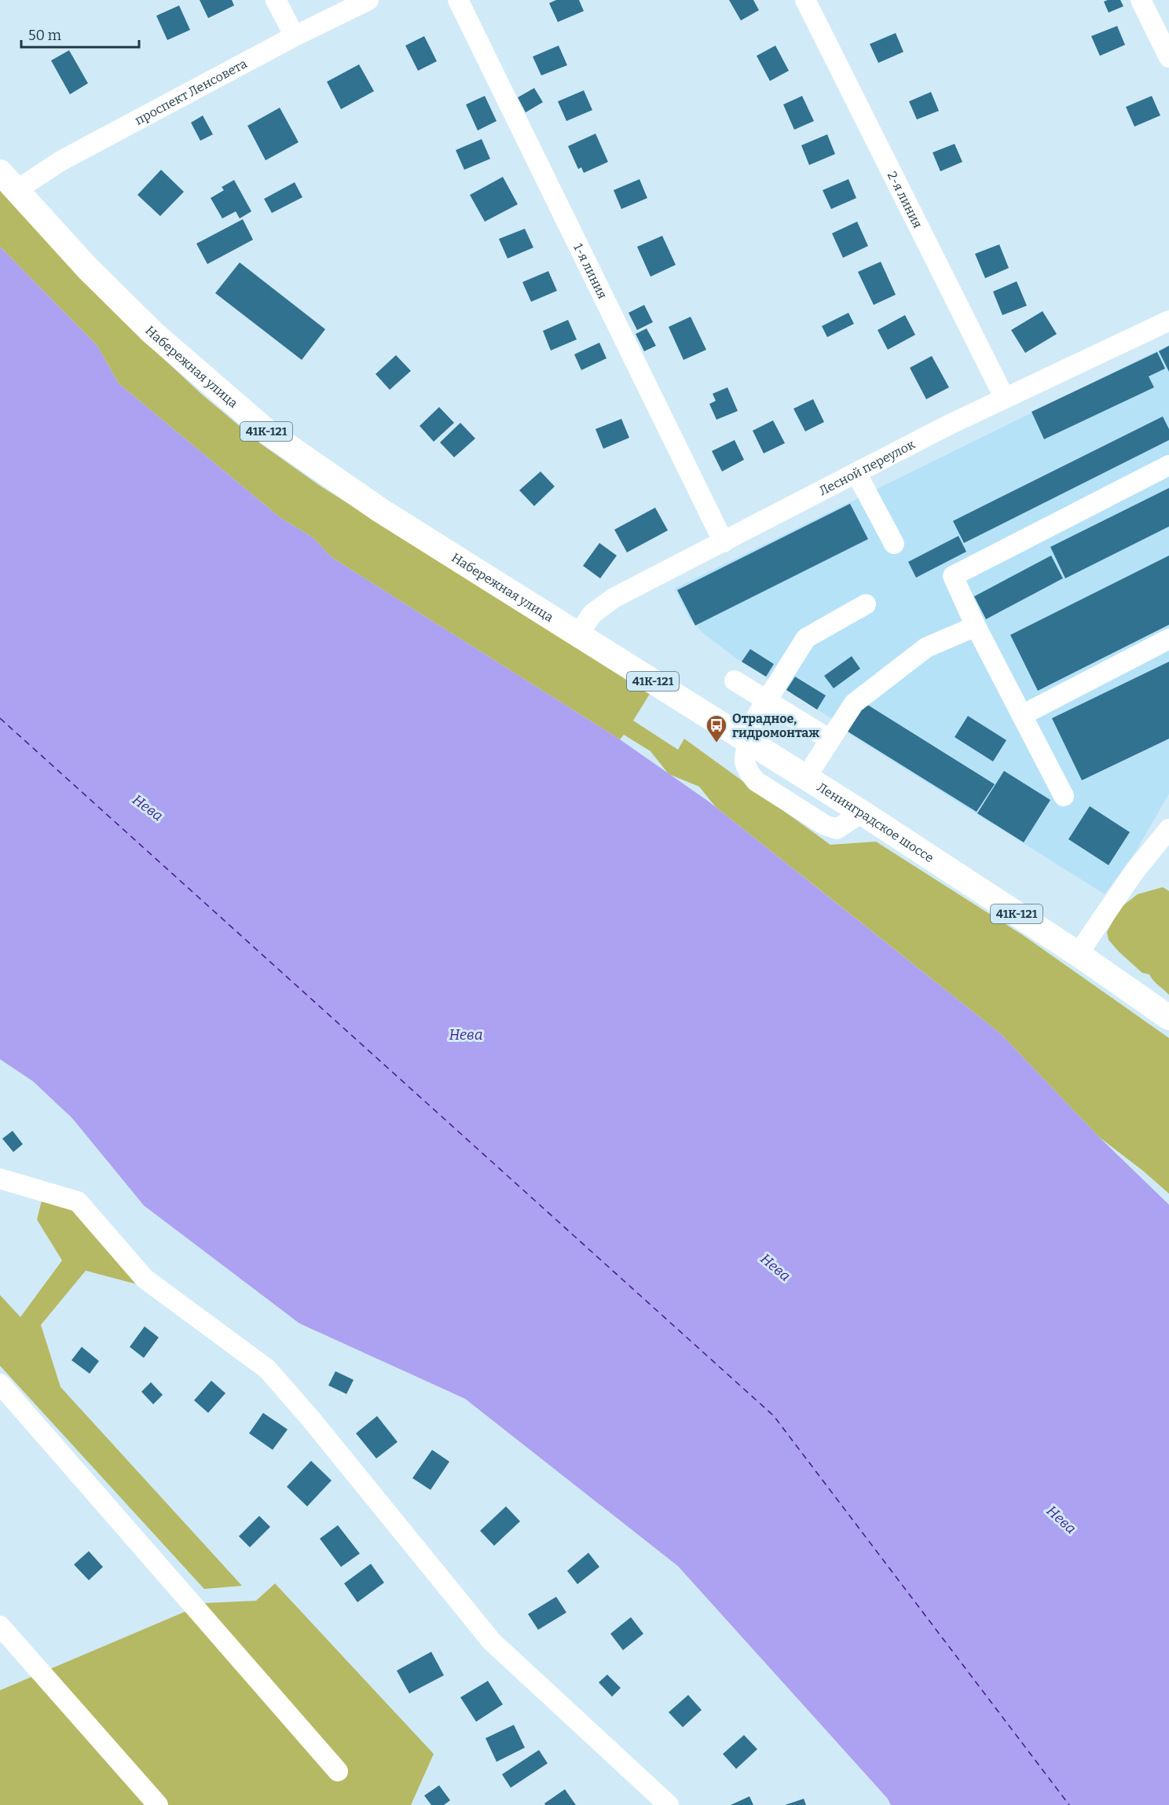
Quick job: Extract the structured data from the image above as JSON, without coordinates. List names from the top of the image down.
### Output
{
  "streets": {
    "main road": ["Набережная улица", "41К-121", "Ленинградское шоссе"],
    "street": [
      "проспект Ленсовета",
      "2-я линия",
      "1-я линия",
      "Лесной переулок"
    ]
  },
  "crossings": [
    ["проспект Ленсовета", "Набережная улица"],
    ["2-я линия", "Лесной переулок"],
    ["1-я линия", "Лесной переулок"],
    ["Набережная улица", "Лесной переулок"],
    ["Набережная улица", "Ленинградское шоссе"],
    ["Лесной переулок", "Ленинградское шоссе"]
  ],
  "water": ["Нева"],
  "places": {
    "bus stop": ["Отрадное, гидромонтаж"]
  },
  "scale_bar": "50 m"
}
